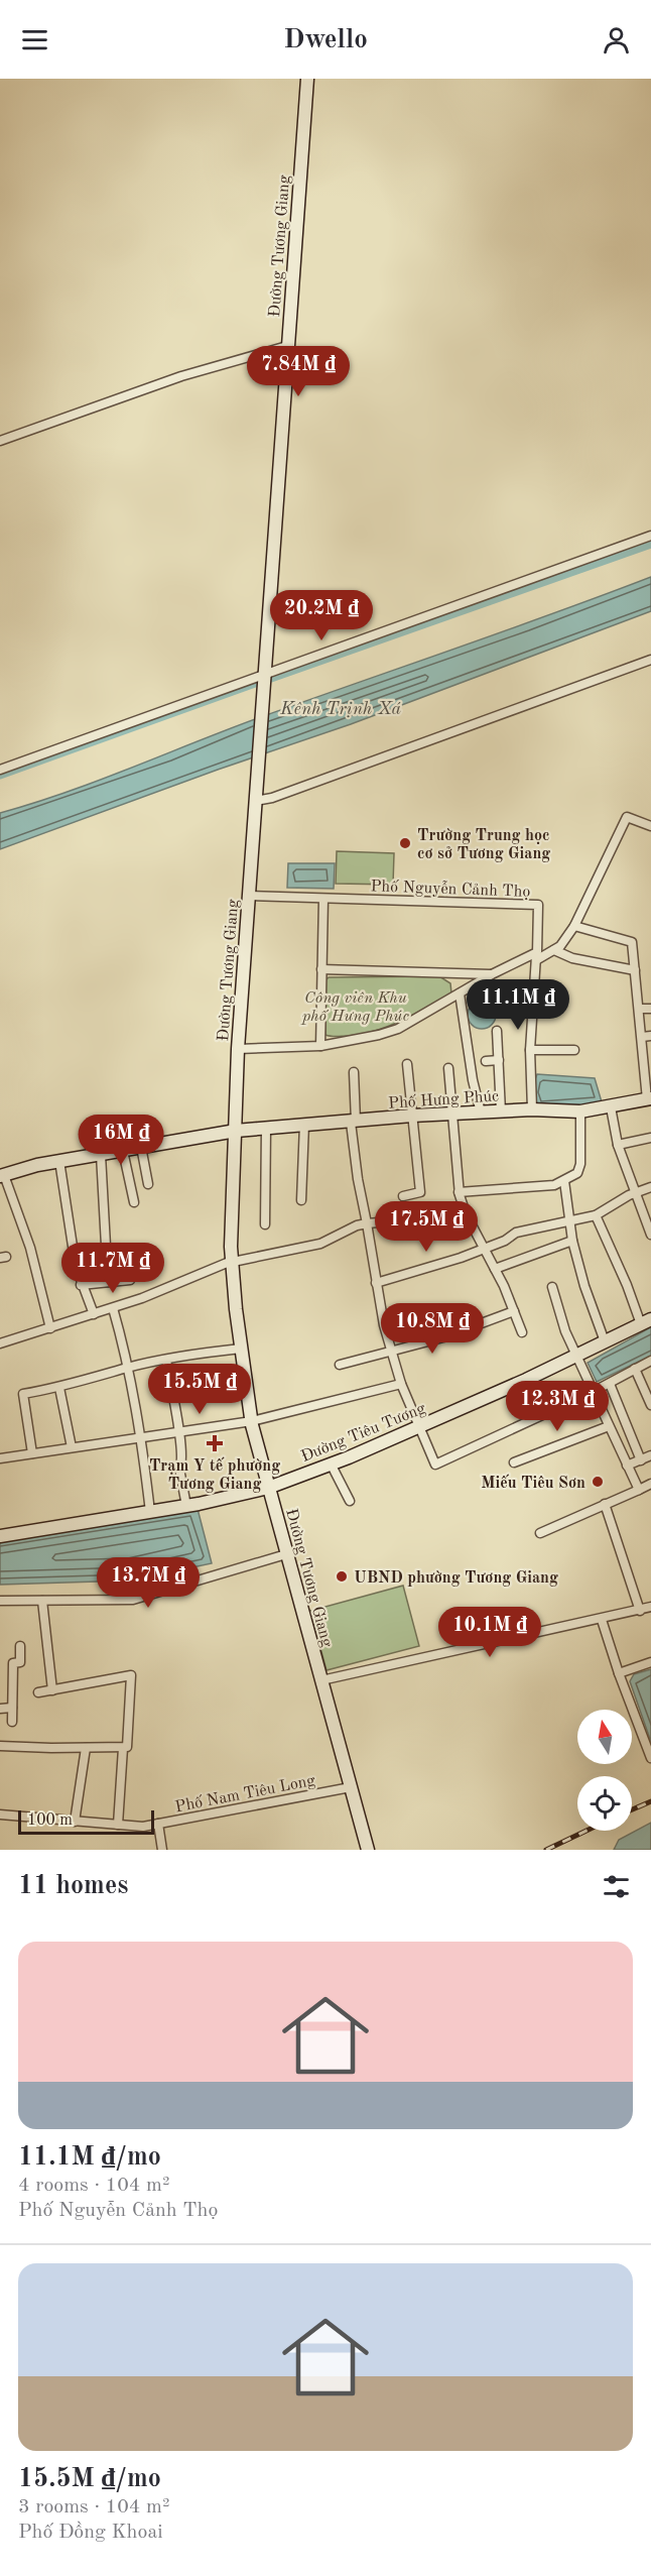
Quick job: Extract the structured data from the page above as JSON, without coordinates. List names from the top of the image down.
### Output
{
  "streets": {
    "main road": ["Đường Tương Giang", "Phố Hưng Phúc", "Đường Tiêu Tương"],
    "street": ["Phố Nguyễn Cảnh Thọ", "Phố Nam Tiêu Long"]
  },
  "crossings": [
    ["Đường Tương Giang", "Phố Nguyễn Cảnh Thọ"],
    ["Đường Tương Giang", "Phố Hưng Phúc"],
    ["Đường Tương Giang", "Đường Tiêu Tương"],
    ["Đường Tương Giang", "Phố Nam Tiêu Long"]
  ],
  "water": ["Kênh Trịnh Xá"],
  "parks": ["Công viên Khu phố Hưng Phúc"],
  "places": {
    "other": ["Trường Trung học cơ sở Tương Giang", "Miếu Tiêu Sơn", "UBND phường Tương Giang"],
    "health": ["Trạm Y tế phường Tương Giang"]
  },
  "scale_bar": "100 m",
  "north": "top",
  "page": {
    "header": "Dwello",
    "price": [
      "7.84M ₫",
      "20.2M ₫",
      "11.1M ₫",
      "16M ₫",
      "17.5M ₫",
      "11.7M ₫",
      "10.8M ₫",
      "15.5M ₫",
      "12.3M ₫",
      "13.7M ₫",
      "10.1M ₫"
    ],
    "scale": "100 m",
    "heading": "11 homes",
    "list": [
      {
        "name": "11.1M ₫/mo",
        "note": "4 rooms · 104 m² · Phố Nguyễn Cảnh Thọ"
      },
      {
        "name": "15.5M ₫/mo",
        "note": "3 rooms · 104 m² · Phố Đồng Khoai"
      }
    ]
  }
}
